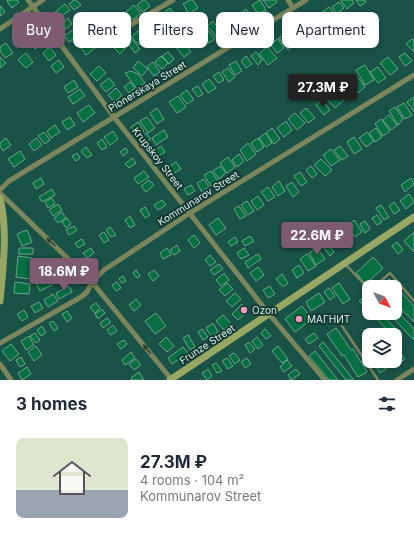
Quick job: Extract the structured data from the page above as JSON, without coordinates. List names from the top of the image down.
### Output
{
  "streets": {
    "main road": ["Frunze Street"],
    "street": ["Pionerskaya Street", "Krupskoy Street", "Kommunarov Street"]
  },
  "crossings": [
    ["Pionerskaya Street", "Krupskoy Street"],
    ["Krupskoy Street", "Kommunarov Street"],
    ["Krupskoy Street", "Frunze Street"]
  ],
  "places": ["Ozon", "МАГНИТ"],
  "north": "bottom right",
  "page": {
    "chip": [
      "Buy",
      "Rent",
      "Filters",
      "New",
      "Apartment"
    ],
    "price": ["27.3M ₽", "22.6M ₽", "18.6M ₽"],
    "heading": "3 homes",
    "list": [
      {
        "name": "27.3M ₽",
        "note": "4 rooms · 104 m² · Kommunarov Street"
      }
    ]
  }
}
